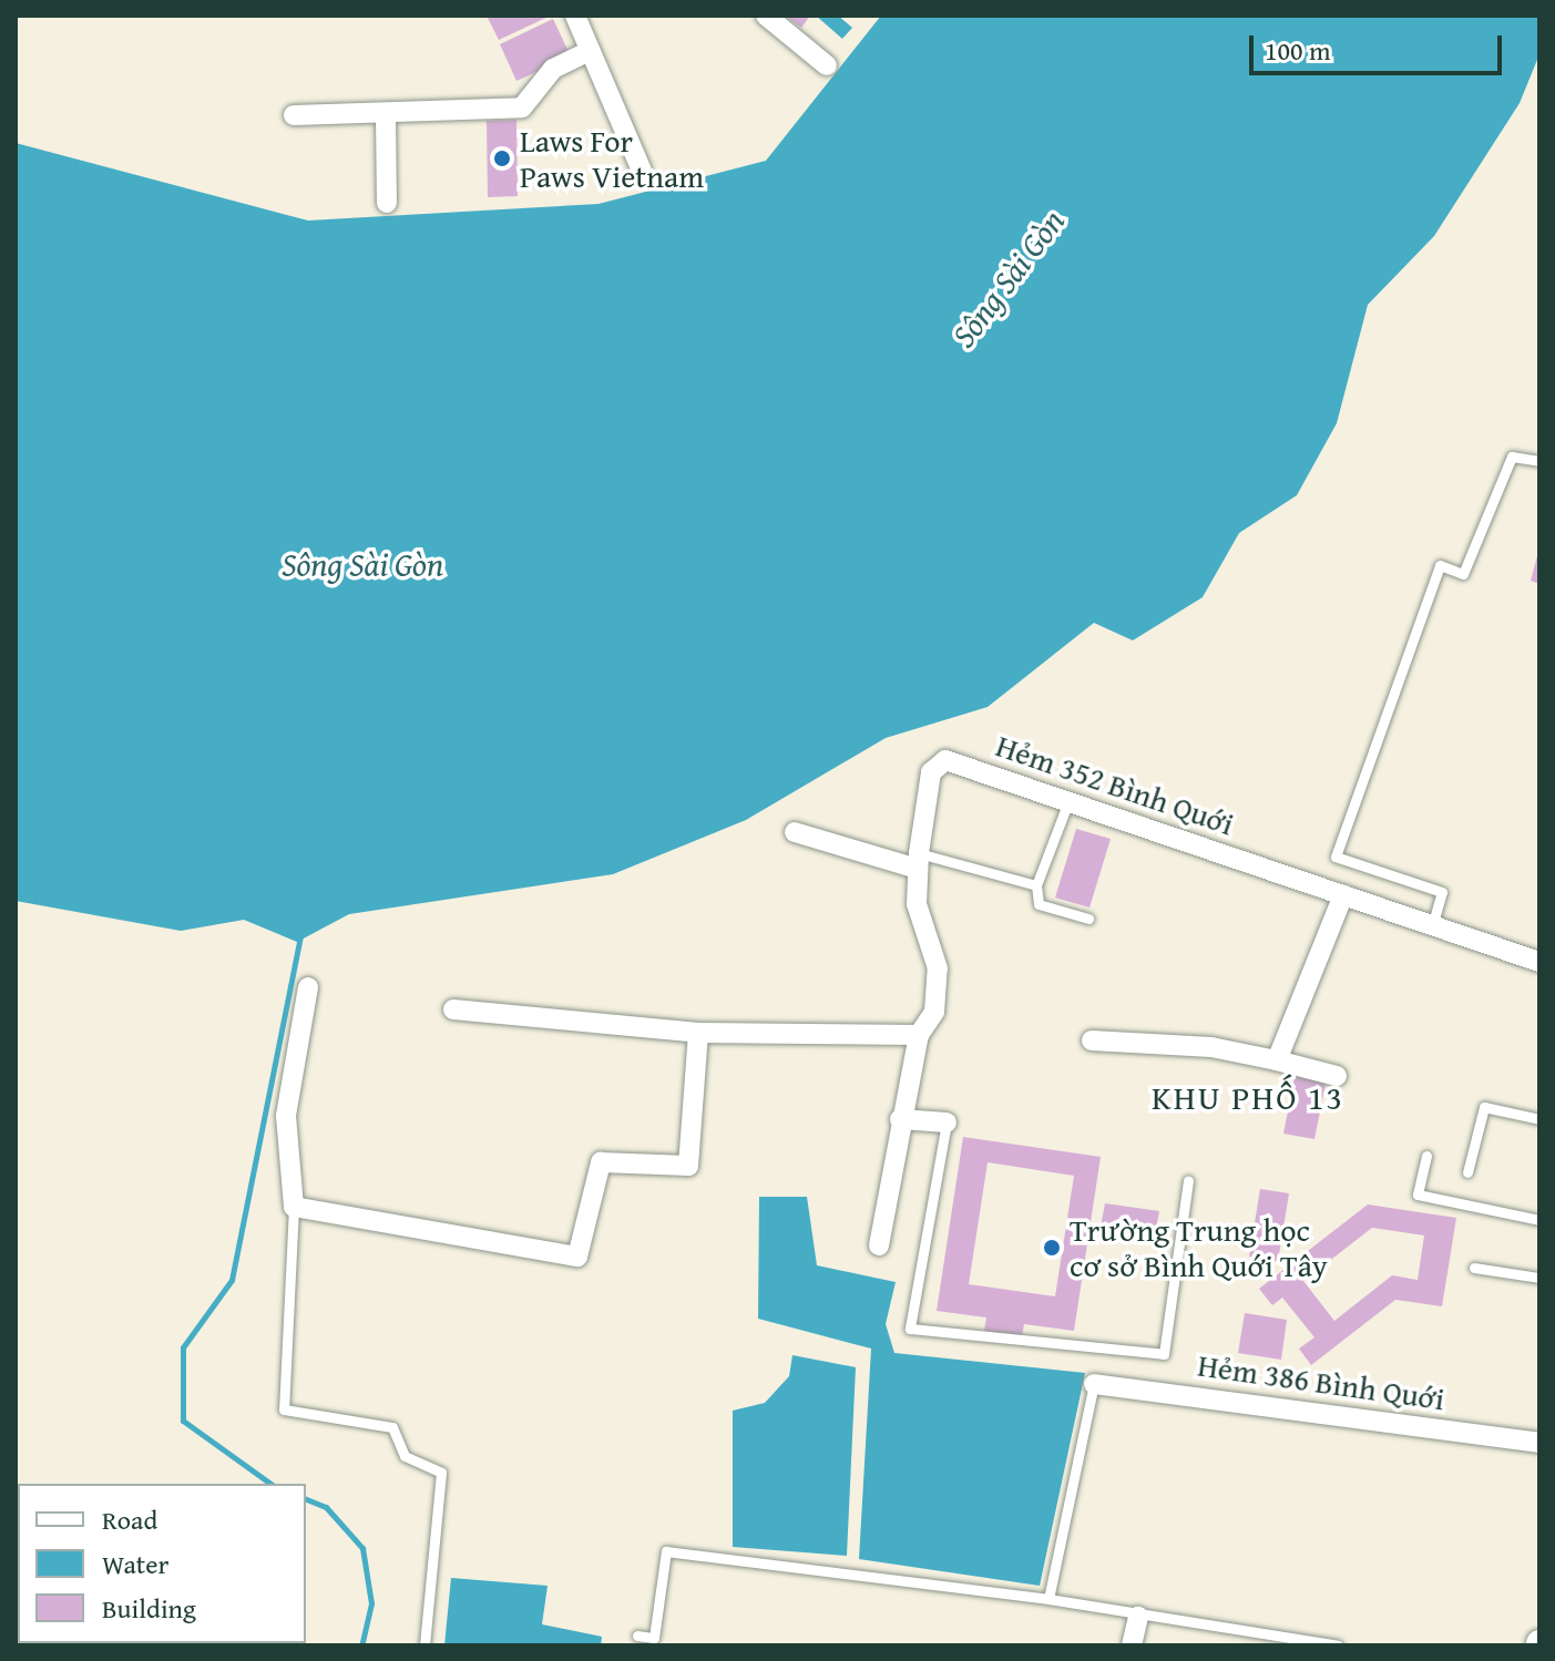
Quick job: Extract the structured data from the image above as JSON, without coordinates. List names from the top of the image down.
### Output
{
  "streets": {
    "street": ["Hẻm 352 Bình Quới", "Hẻm 386 Bình Quới"]
  },
  "districts": ["KHU PHỐ 13"],
  "water": ["Sông Sài Gòn"],
  "places": ["Laws For Paws Vietnam", "Trường Trung học cơ sở Bình Quới Tây"],
  "legend": ["Road", "Water", "Building"],
  "scale_bar": "100 m"
}
